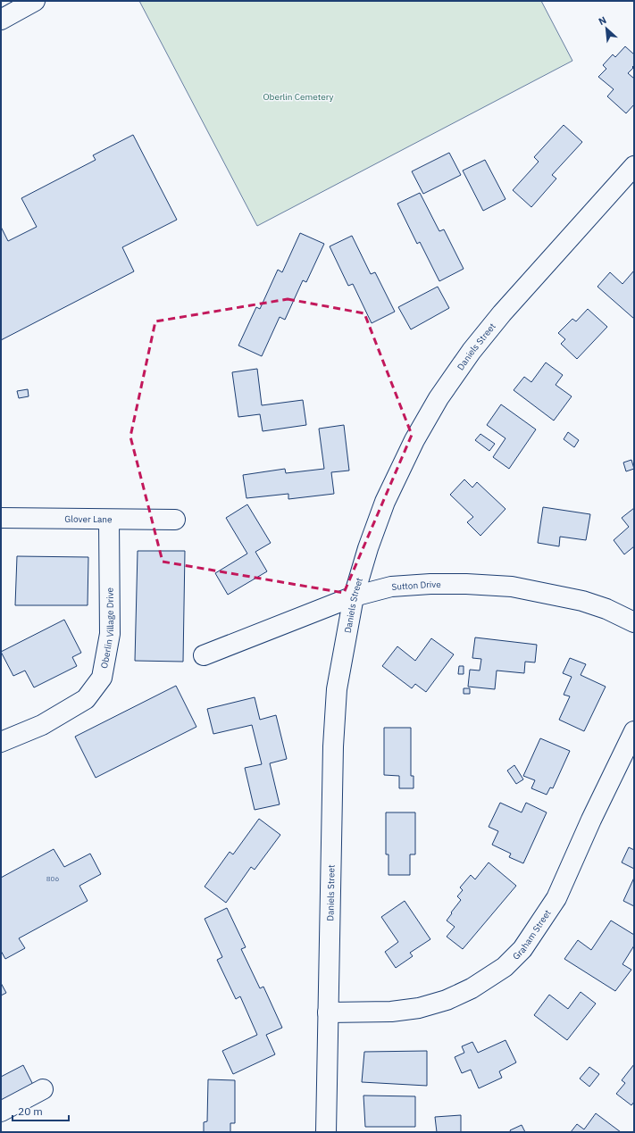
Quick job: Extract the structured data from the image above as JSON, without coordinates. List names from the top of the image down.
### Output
{
  "streets": {
    "street": [
      "Daniels Street",
      "Glover Lane",
      "Sutton Drive",
      "Oberlin Village Drive",
      "Graham Street"
    ]
  },
  "crossings": [
    ["Daniels Street", "Sutton Drive"],
    ["Daniels Street", "Graham Street"],
    ["Glover Lane", "Oberlin Village Drive"]
  ],
  "parks": ["Oberlin Cemetery"],
  "house_numbers": ["806"],
  "scale_bar": "20 m",
  "north": "top left"
}
